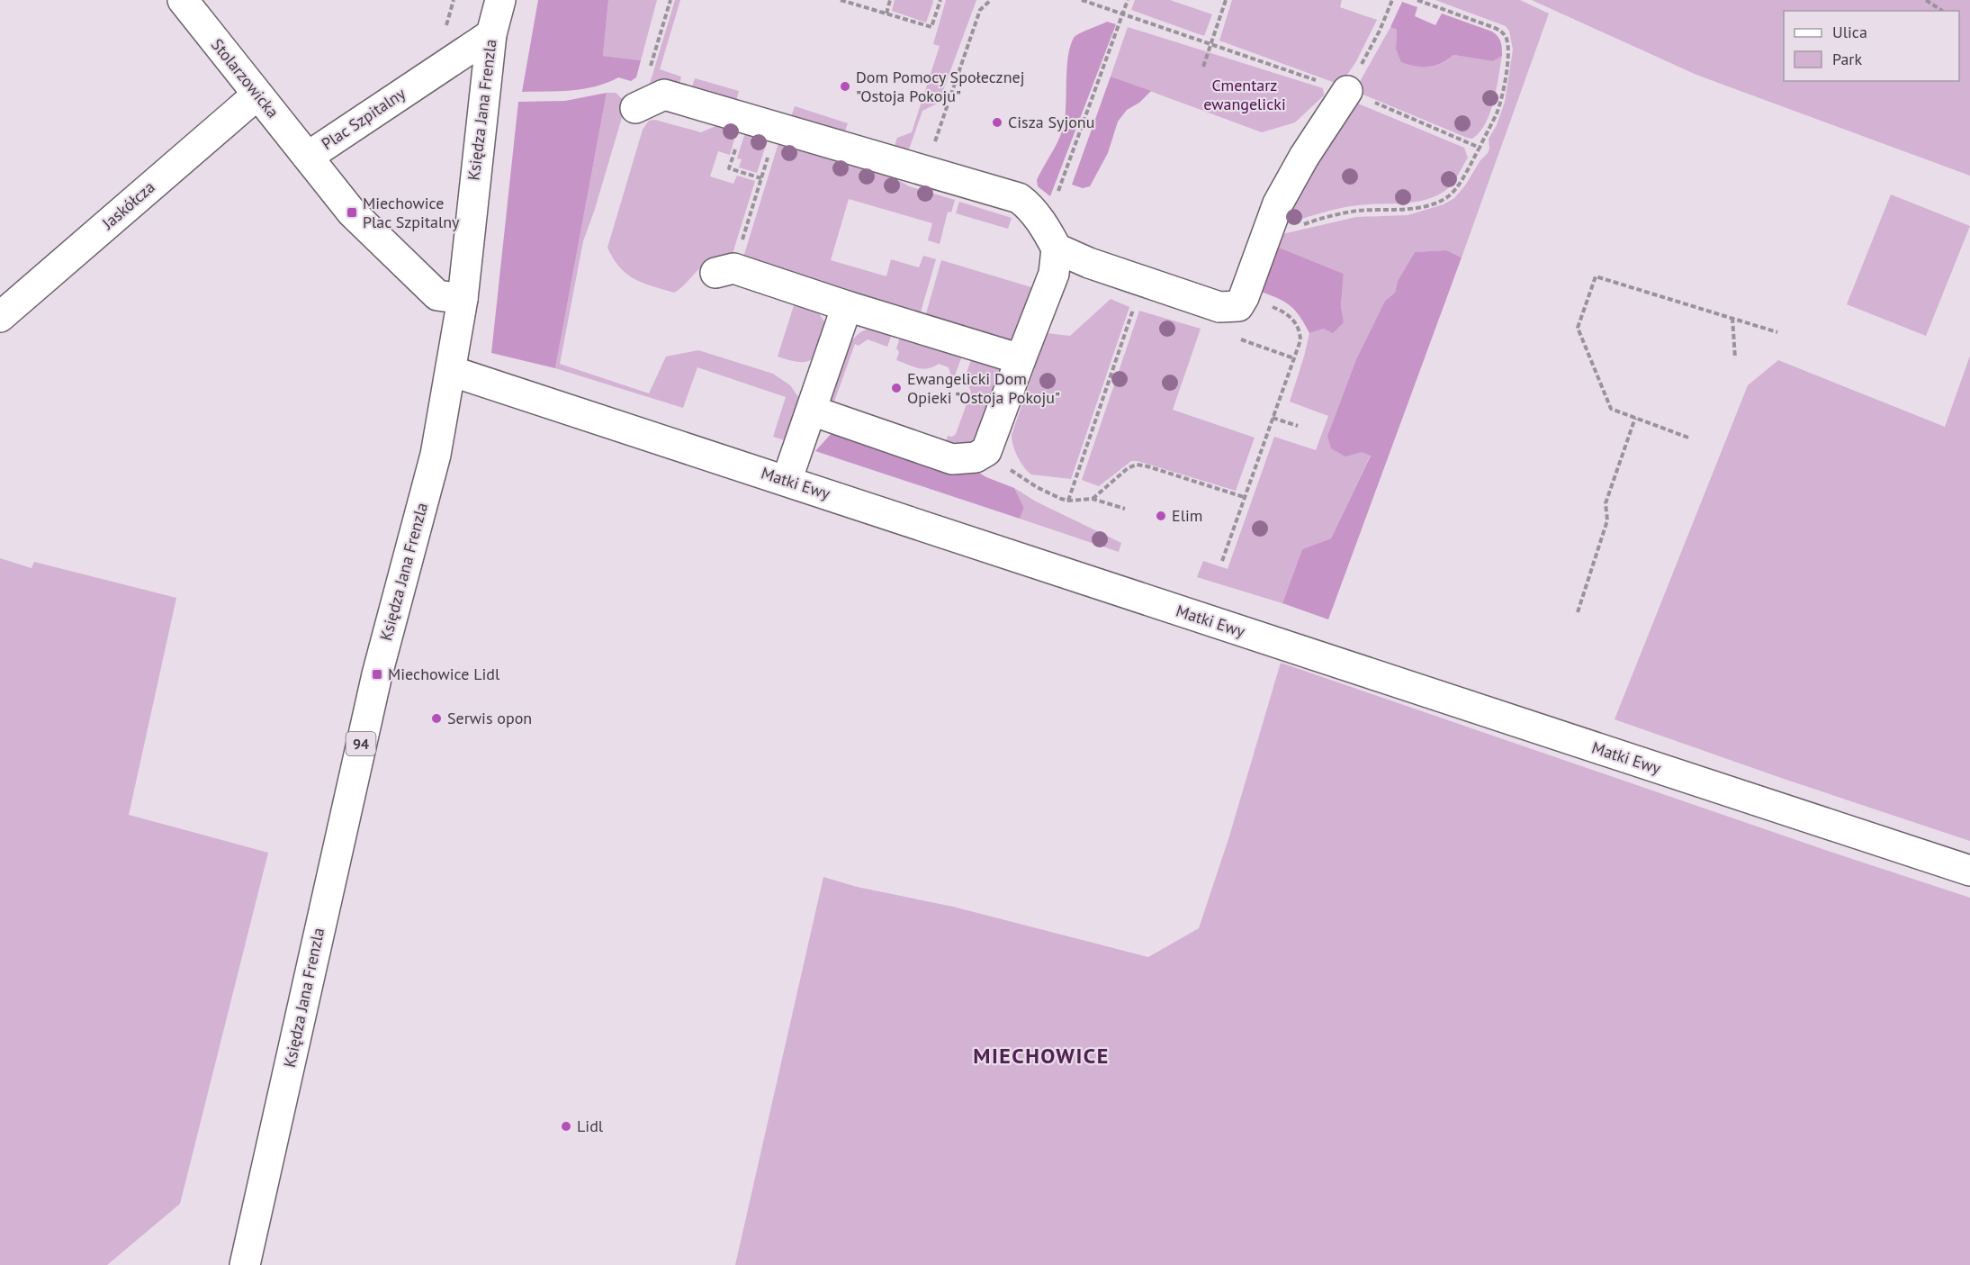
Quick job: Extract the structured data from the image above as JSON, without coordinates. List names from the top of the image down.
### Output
{
  "streets": {
    "street": [
      "Stolarzowicka",
      "Księdza Jana Frenzla",
      "Plac Szpitalny",
      "Jaskółcza",
      "Matki Ewy",
      "94"
    ]
  },
  "crossings": [
    ["Stolarzowicka", "Plac Szpitalny"],
    ["Stolarzowicka", "Jaskółcza"],
    ["Księdza Jana Frenzla", "Plac Szpitalny"],
    ["Księdza Jana Frenzla", "Matki Ewy"]
  ],
  "districts": ["MIECHOWICE"],
  "parks": ["Cmentarz ewangelicki"],
  "places": {
    "other": [
      "Dom Pomocy Społecznej \"Ostoja Pokoju\"",
      "Cisza Syjonu",
      "Ewangelicki Dom Opieki \"Ostoja Pokoju\"",
      "Elim",
      "Serwis opon",
      "Lidl"
    ],
    "transit": ["Miechowice Plac Szpitalny", "Miechowice Lidl"]
  },
  "legend": ["Ulica", "Park"]
}
